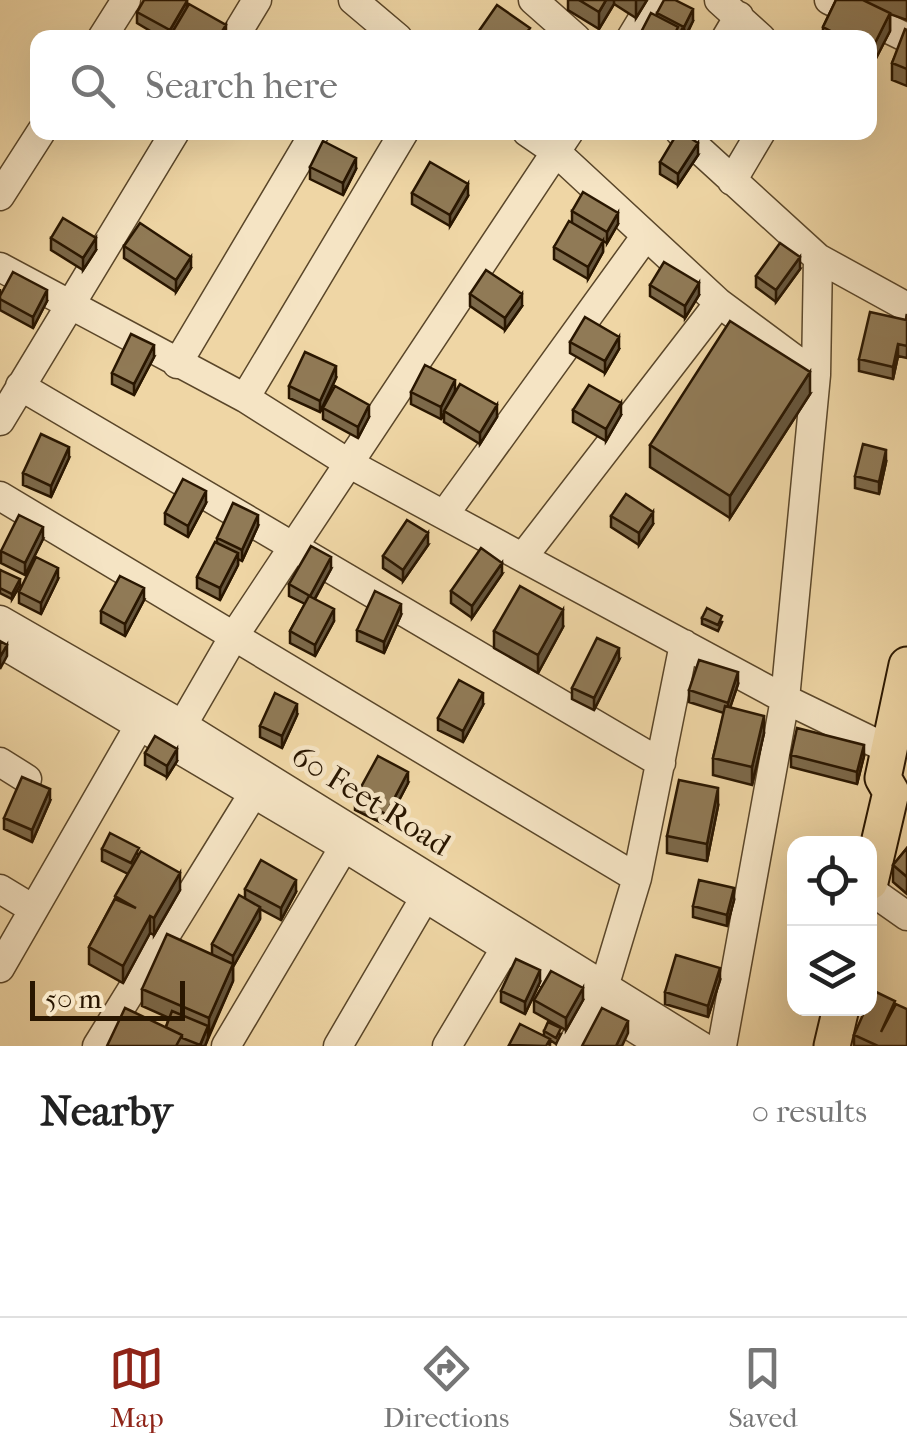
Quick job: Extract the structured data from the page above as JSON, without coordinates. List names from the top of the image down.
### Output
{
  "streets": {
    "street": ["60 Feet Road"]
  },
  "scale_bar": "50 m",
  "page": {
    "search": "Search here",
    "scale": "50 m",
    "heading": ["Nearby", "0 results"],
    "nav": ["Map", "Directions", "Saved"]
  }
}
